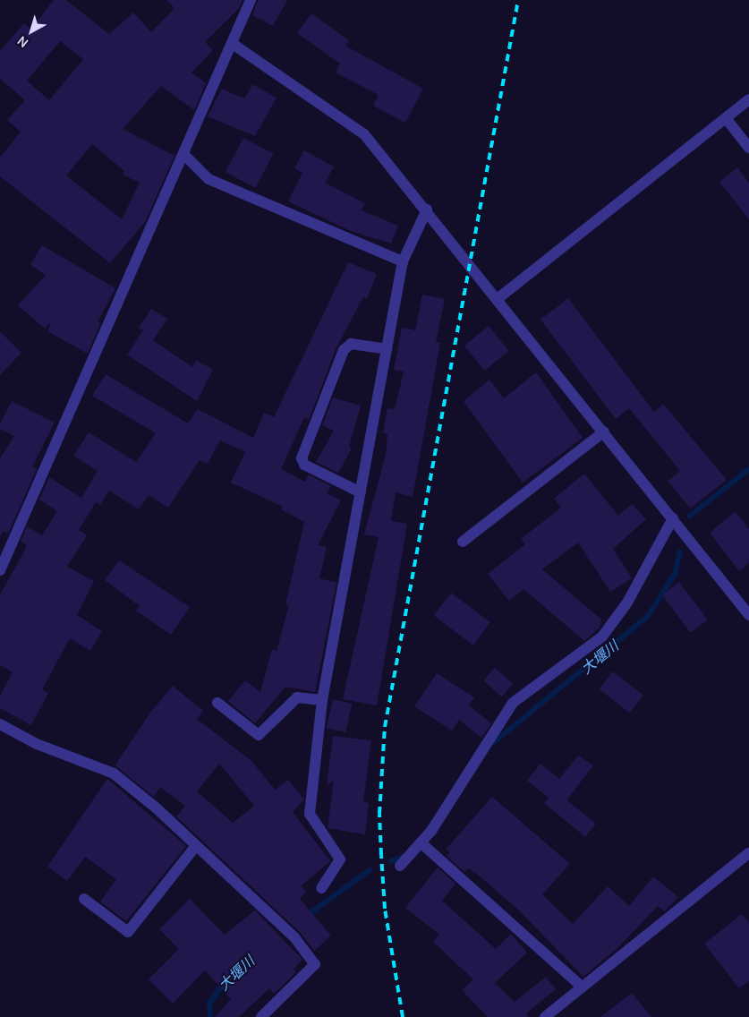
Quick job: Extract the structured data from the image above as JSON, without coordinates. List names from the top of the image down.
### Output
{
  "water": ["大堰川"],
  "north": "bottom left"
}
